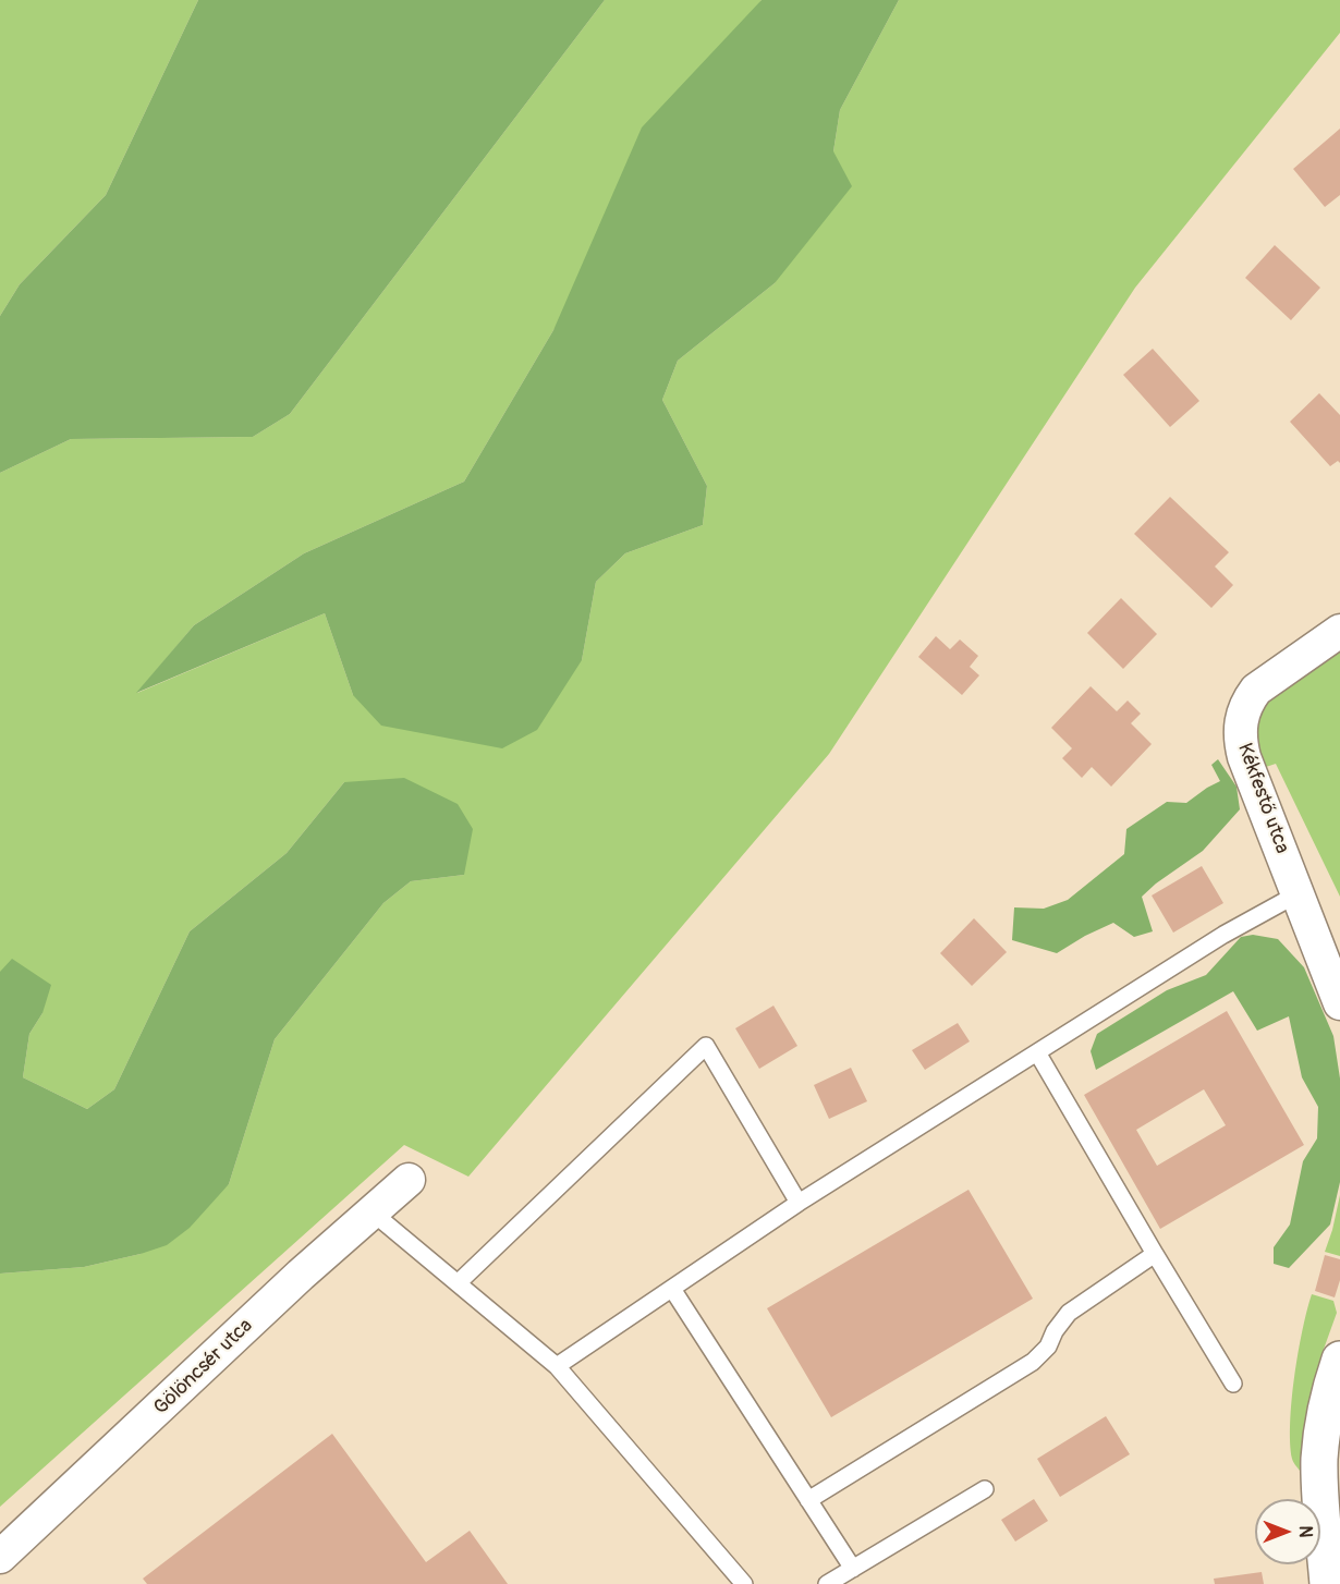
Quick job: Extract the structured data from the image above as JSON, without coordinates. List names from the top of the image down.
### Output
{
  "streets": {
    "street": ["Kékfestő utca", "Gölöncsér utca"]
  },
  "north": "right"
}
